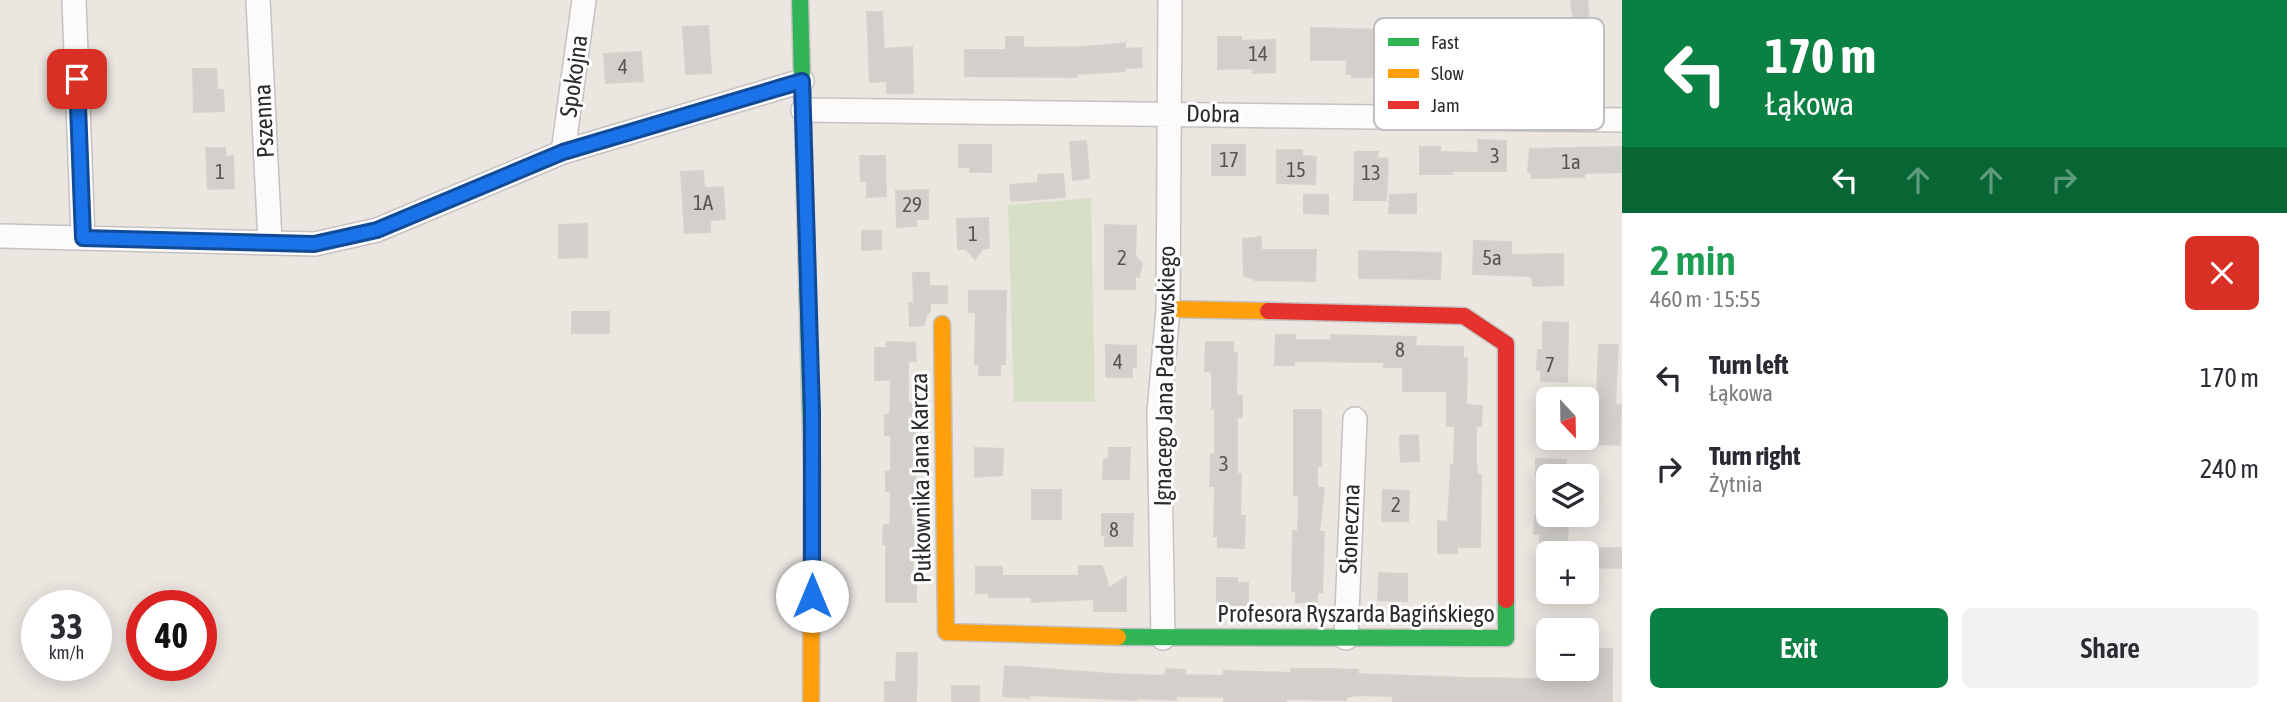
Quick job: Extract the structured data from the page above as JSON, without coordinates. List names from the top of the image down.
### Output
{
  "streets": {
    "street": [
      "Spokojna",
      "Dobra",
      "Pszenna",
      "Ignacego Jana Paderewskiego",
      "Pułkownika Jana Karcza",
      "Słoneczna",
      "Profesora Ryszarda Bagińskiego"
    ]
  },
  "crossings": [
    ["Dobra", "Ignacego Jana Paderewskiego"],
    ["Ignacego Jana Paderewskiego", "Profesora Ryszarda Bagińskiego"],
    ["Pułkownika Jana Karcza", "Profesora Ryszarda Bagińskiego"],
    ["Słoneczna", "Profesora Ryszarda Bagińskiego"]
  ],
  "house_numbers": [
    "14",
    "4",
    "3",
    "17",
    "1a",
    "15",
    "1",
    "13",
    "1A",
    "29",
    "1",
    "2",
    "5a",
    "8",
    "4",
    "7",
    "3",
    "2",
    "8"
  ],
  "legend": ["Fast", "Slow", "Jam"],
  "north": "bottom",
  "page": {
    "turn": ["170 m", "Łąkowa"],
    "heading": ["2 min", "460 m · 15:55"],
    "list": [
      {
        "name": "Turn left",
        "note": "Łąkowa",
        "value": "170 m"
      },
      {
        "name": "Turn right",
        "note": "Żytnia",
        "value": "240 m"
      }
    ],
    "map_buttons": ["+", "−"],
    "speed": "33 km/h",
    "limit": "40",
    "buttons": ["Exit", "Share"]
  }
}
